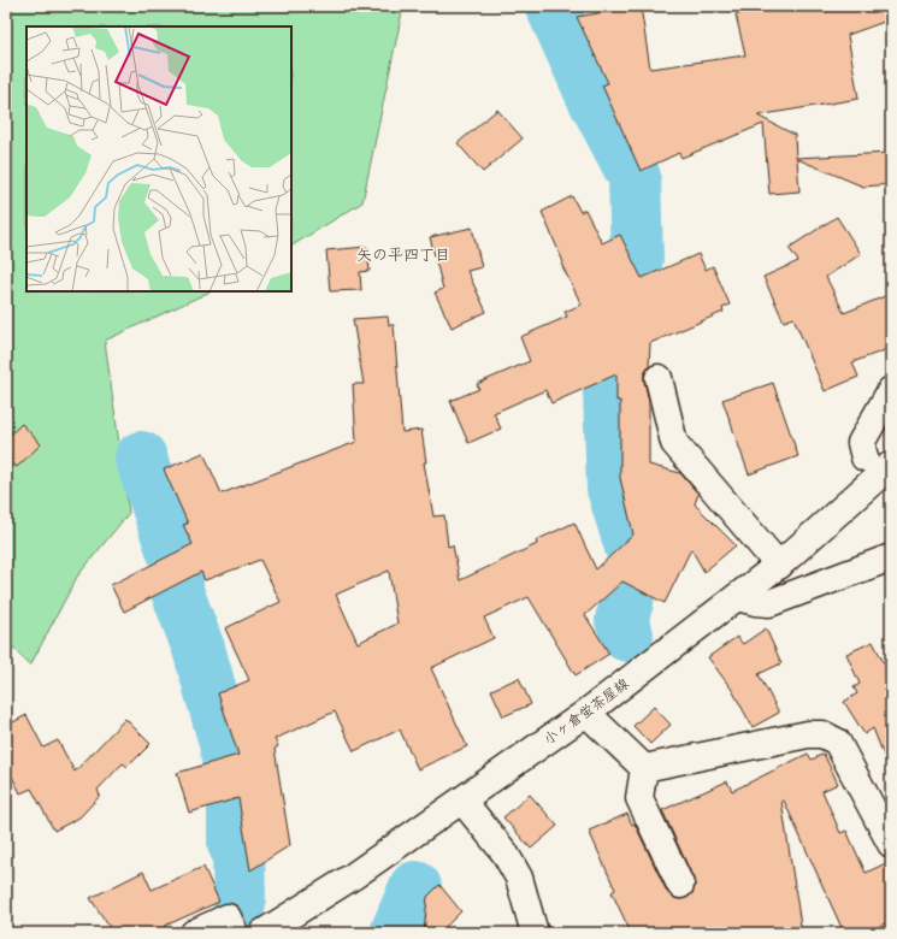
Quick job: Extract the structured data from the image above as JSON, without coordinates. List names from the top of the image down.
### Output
{
  "streets": {
    "street": ["小ヶ倉蛍茶屋線"]
  },
  "districts": ["矢の平四丁目"]
}
